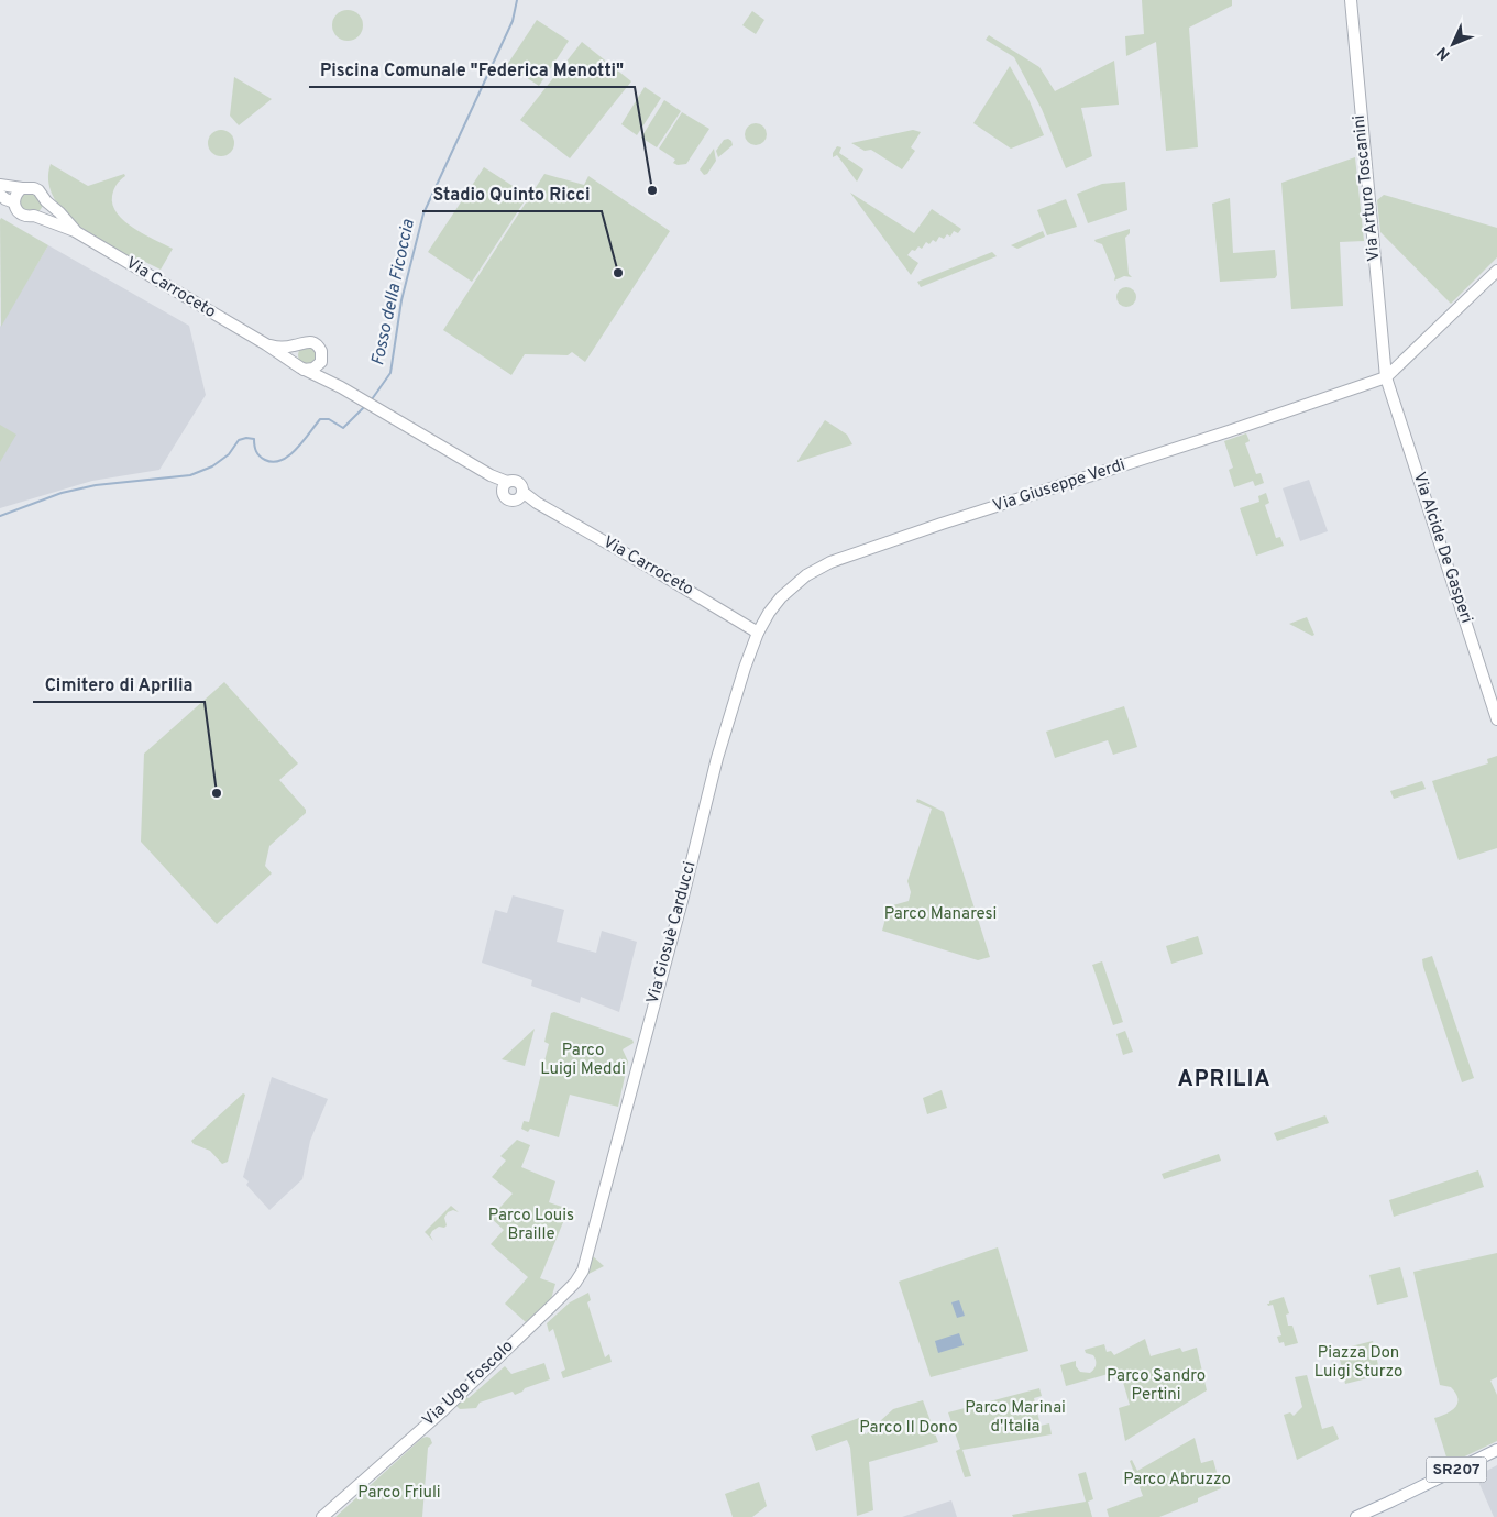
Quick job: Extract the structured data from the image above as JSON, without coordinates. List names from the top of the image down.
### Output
{
  "streets": {
    "street": [
      "Via Arturo Toscanini",
      "Via Carroceto",
      "Via Giuseppe Verdi",
      "Via Alcide De Gasperi",
      "Via Giosuè Carducci",
      "Via Ugo Foscolo",
      "SR207"
    ]
  },
  "crossings": [
    ["Via Arturo Toscanini", "Via Giuseppe Verdi"],
    ["Via Arturo Toscanini", "Via Alcide De Gasperi"],
    ["Via Carroceto", "Via Giuseppe Verdi"],
    ["Via Carroceto", "Via Giosuè Carducci"],
    ["Via Giuseppe Verdi", "Via Alcide De Gasperi"],
    ["Via Giuseppe Verdi", "Via Giosuè Carducci"],
    ["Via Giosuè Carducci", "Via Ugo Foscolo"]
  ],
  "districts": ["APRILIA"],
  "water": ["Fosso della Ficoccia"],
  "parks": [
    "Parco Manaresi",
    "Parco Luigi Meddi",
    "Parco Louis Braille",
    "Piazza Don Luigi Sturzo",
    "Parco Sandro Pertini",
    "Parco Marinai d'Italia",
    "Parco Il Dono",
    "Parco Abruzzo",
    "Parco Friuli"
  ],
  "places": ["Piscina Comunale \"Federica Menotti\"", "Stadio Quinto Ricci", "Cimitero di Aprilia"],
  "north": "bottom left"
}
